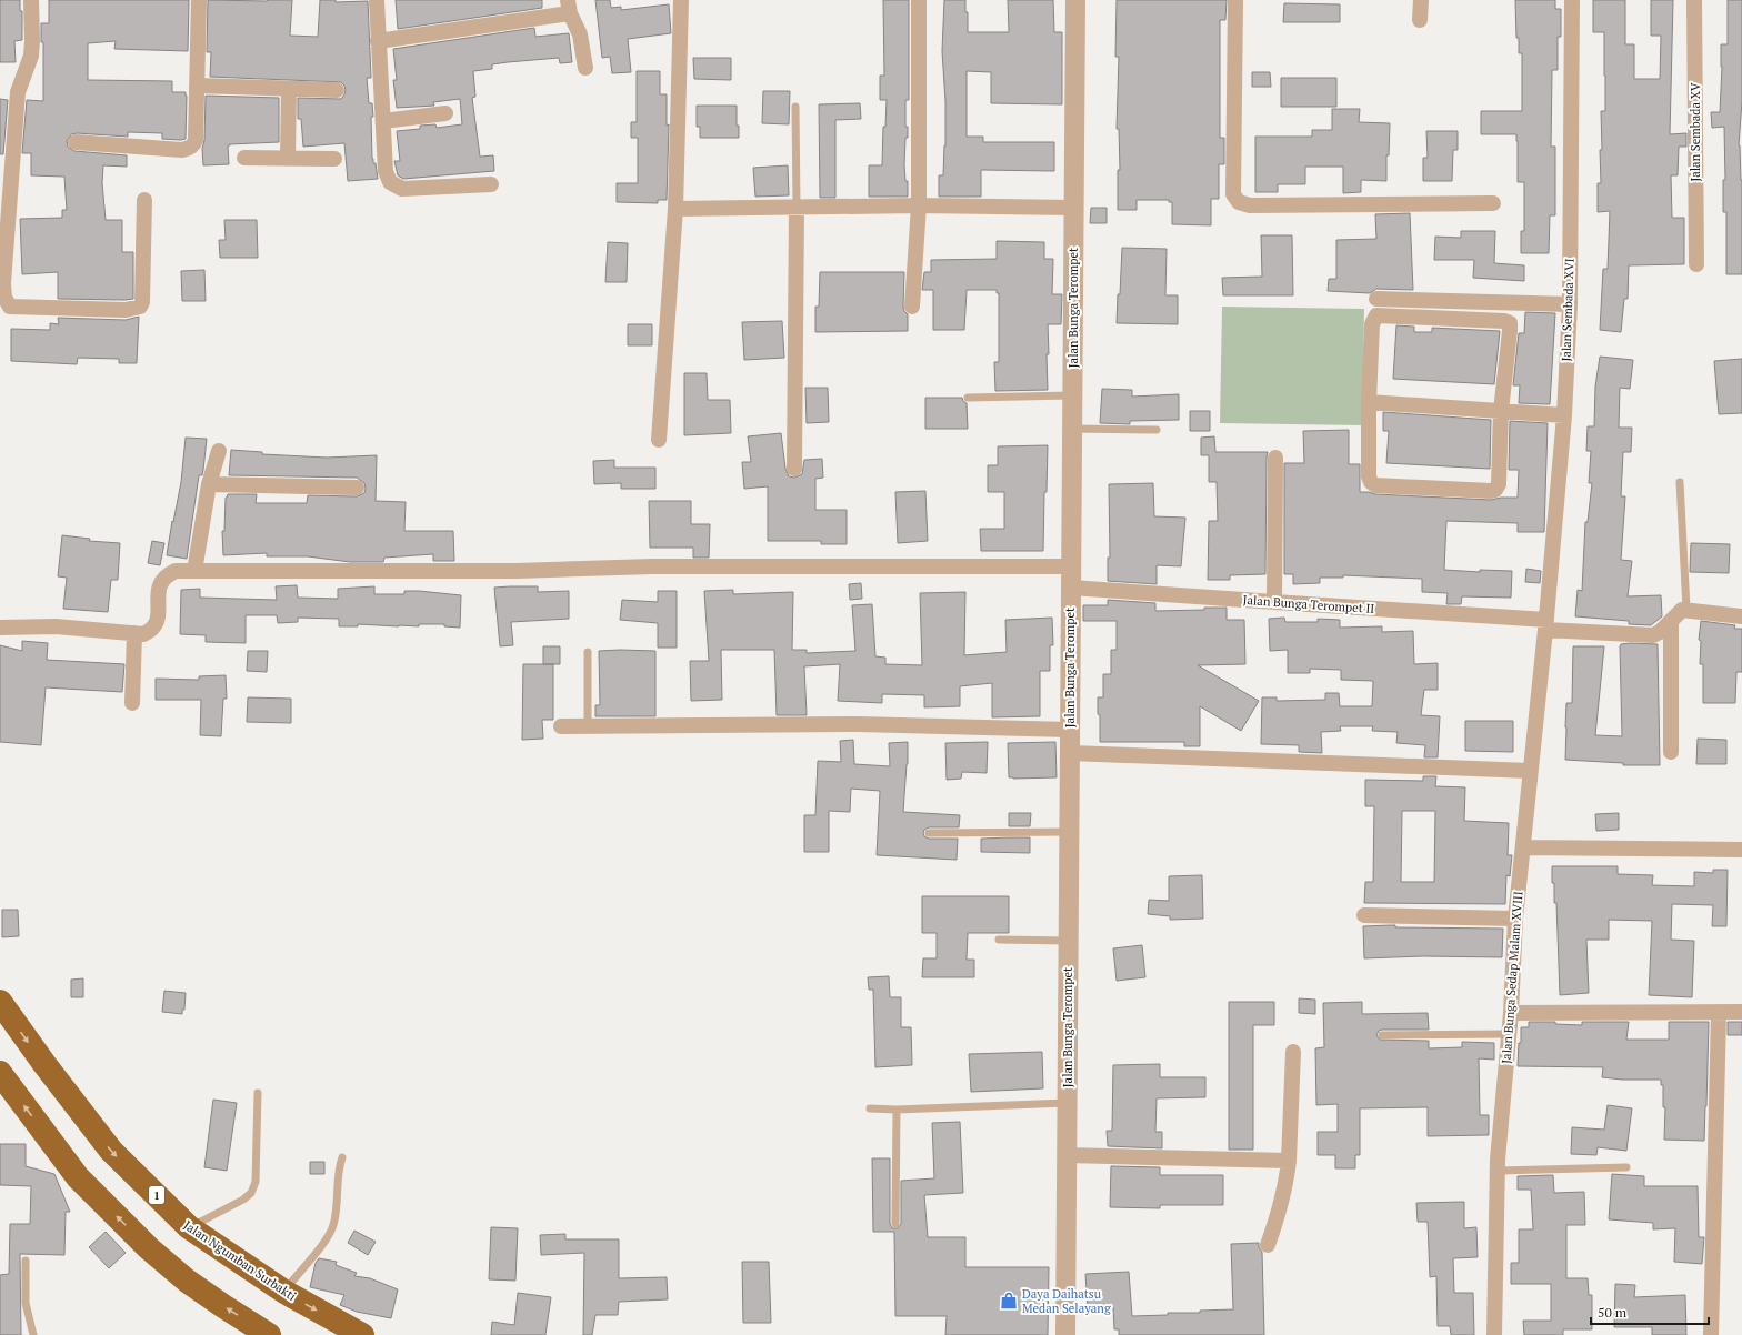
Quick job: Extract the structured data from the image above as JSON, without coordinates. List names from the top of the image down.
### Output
{
  "streets": {
    "highway": ["1", "Jalan Ngumban Surbakti"],
    "street": [
      "Jalan Sembada XV",
      "Jalan Bunga Terompet",
      "Jalan Sembada XVI",
      "Jalan Bunga Terompet II",
      "Jalan Bunga Sedap Malam XVIII"
    ]
  },
  "crossings": [
    ["Jalan Bunga Terompet", "Jalan Bunga Terompet II"],
    ["Jalan Sembada XVI", "Jalan Bunga Terompet II"],
    ["Jalan Sembada XVI", "Jalan Bunga Sedap Malam XVIII"],
    ["Jalan Bunga Terompet II", "Jalan Bunga Sedap Malam XVIII"]
  ],
  "places": {
    "shop": ["Daya Daihatsu Medan Selayang"]
  },
  "scale_bar": "50 m"
}
